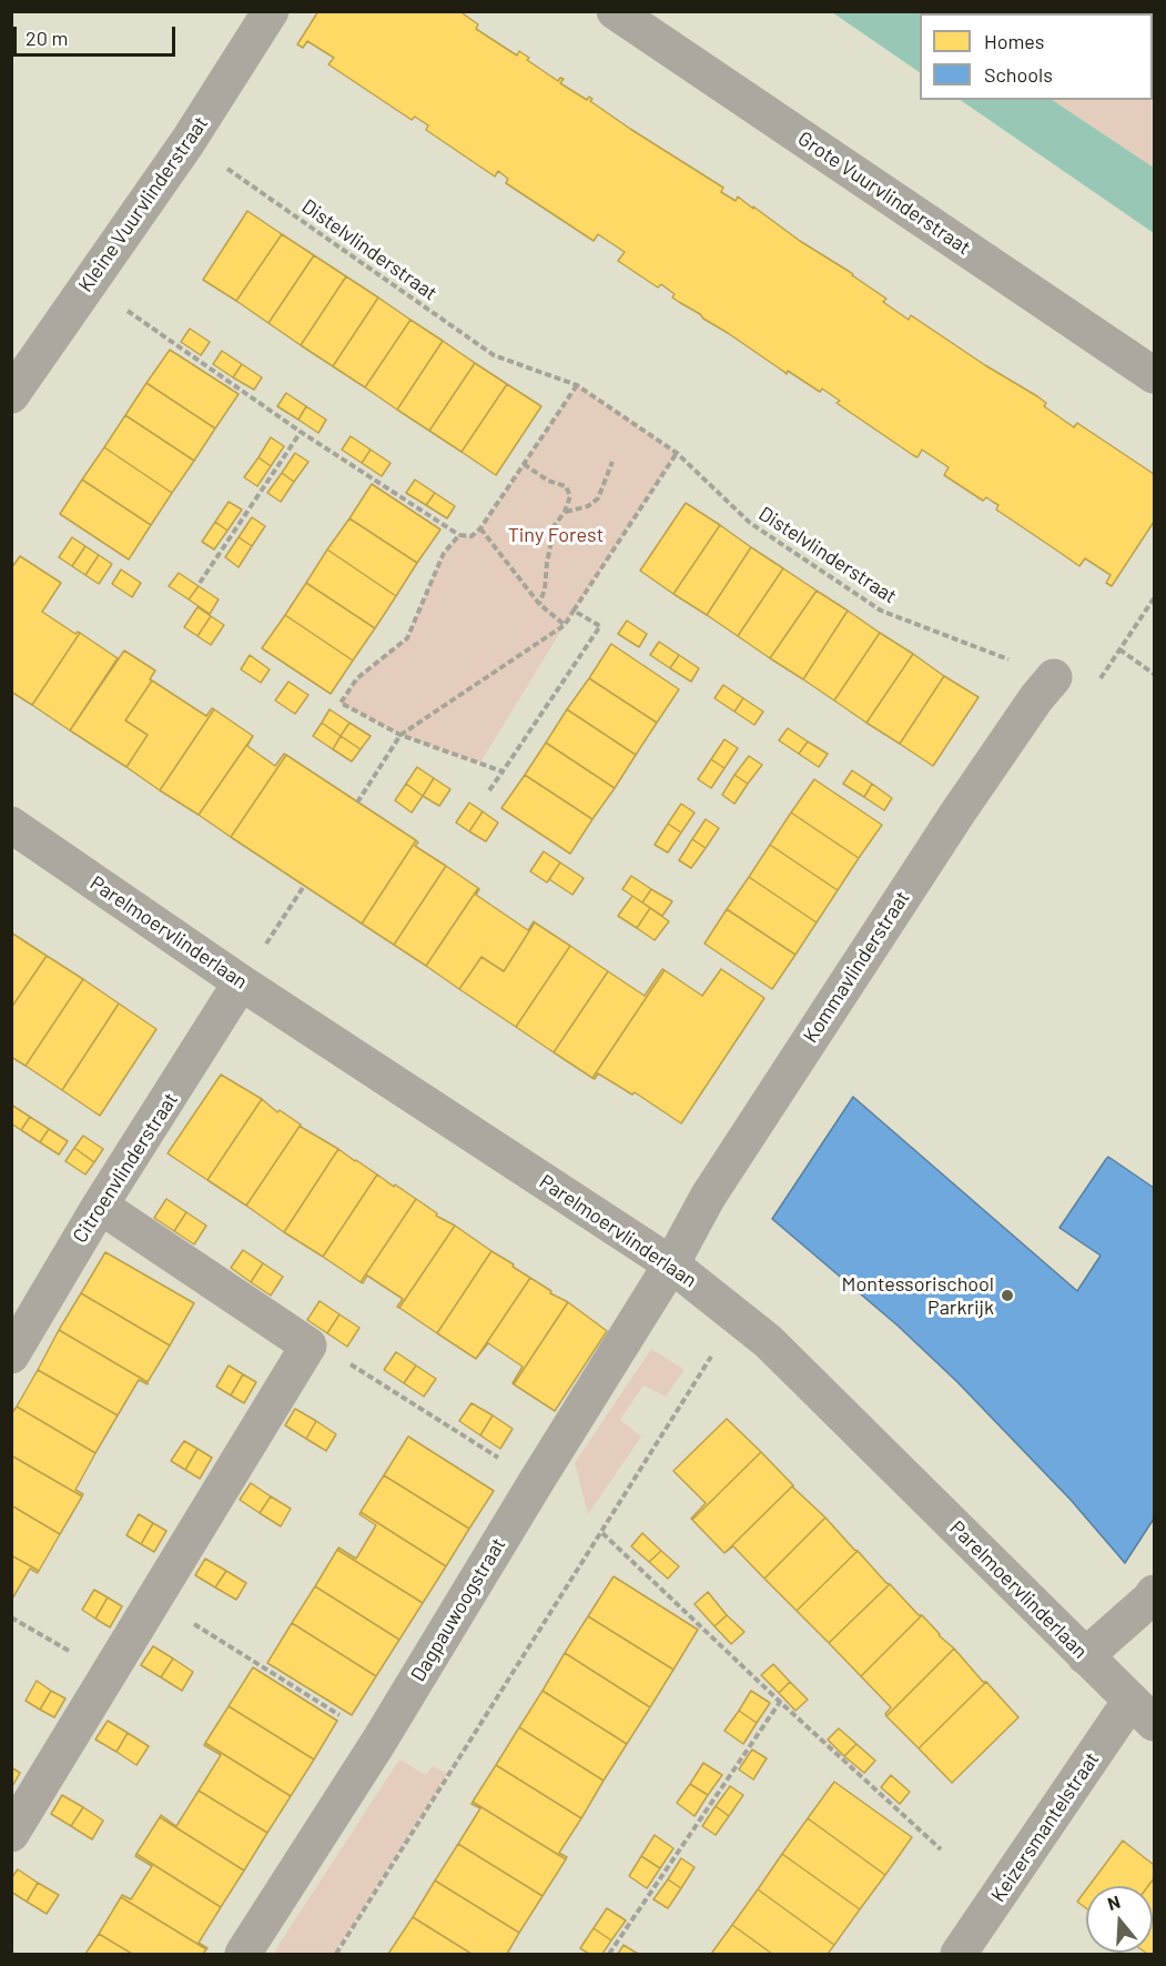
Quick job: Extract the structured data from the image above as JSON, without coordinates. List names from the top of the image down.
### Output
{
  "streets": {
    "street": [
      "Grote Vuurvlinderstraat",
      "Kleine Vuurvlinderstraat",
      "Parelmoervlinderlaan",
      "Kommavlinderstraat",
      "Citroenvlinderstraat",
      "Dagpauwoogstraat",
      "Keizersmantelstraat"
    ],
    "path": ["Distelvlinderstraat"]
  },
  "crossings": [
    ["Kleine Vuurvlinderstraat", "Distelvlinderstraat"],
    ["Distelvlinderstraat", "Kommavlinderstraat"],
    ["Parelmoervlinderlaan", "Kommavlinderstraat"],
    ["Parelmoervlinderlaan", "Citroenvlinderstraat"],
    ["Parelmoervlinderlaan", "Dagpauwoogstraat"],
    ["Parelmoervlinderlaan", "Keizersmantelstraat"],
    ["Kommavlinderstraat", "Dagpauwoogstraat"]
  ],
  "parks": ["Tiny Forest"],
  "places": ["Montessorischool Parkrijk"],
  "legend": ["Homes", "Schools"],
  "scale_bar": "20 m",
  "north": "top"
}
